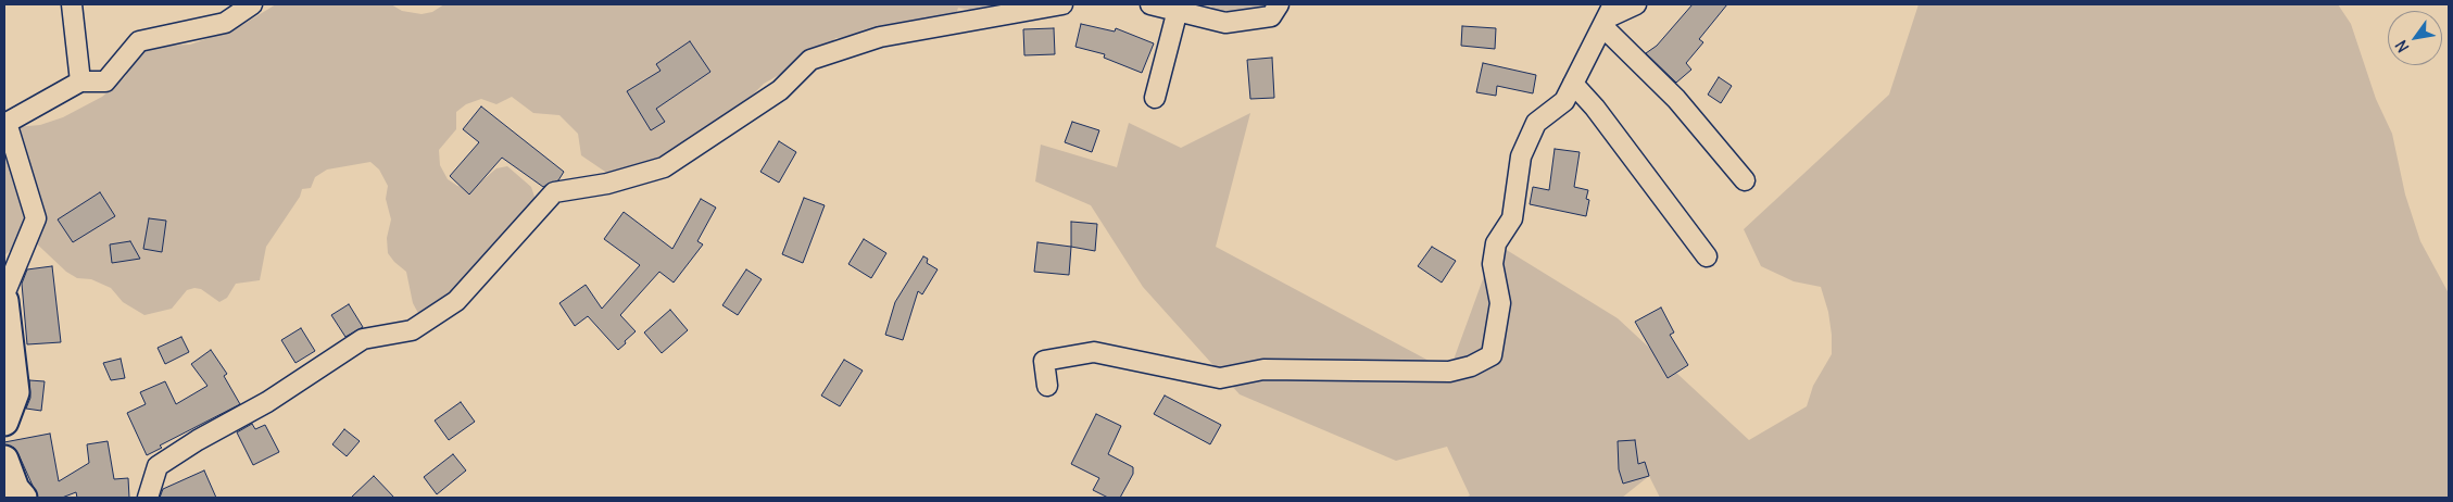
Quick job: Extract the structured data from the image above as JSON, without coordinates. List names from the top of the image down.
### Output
{
  "north": "bottom left"
}
